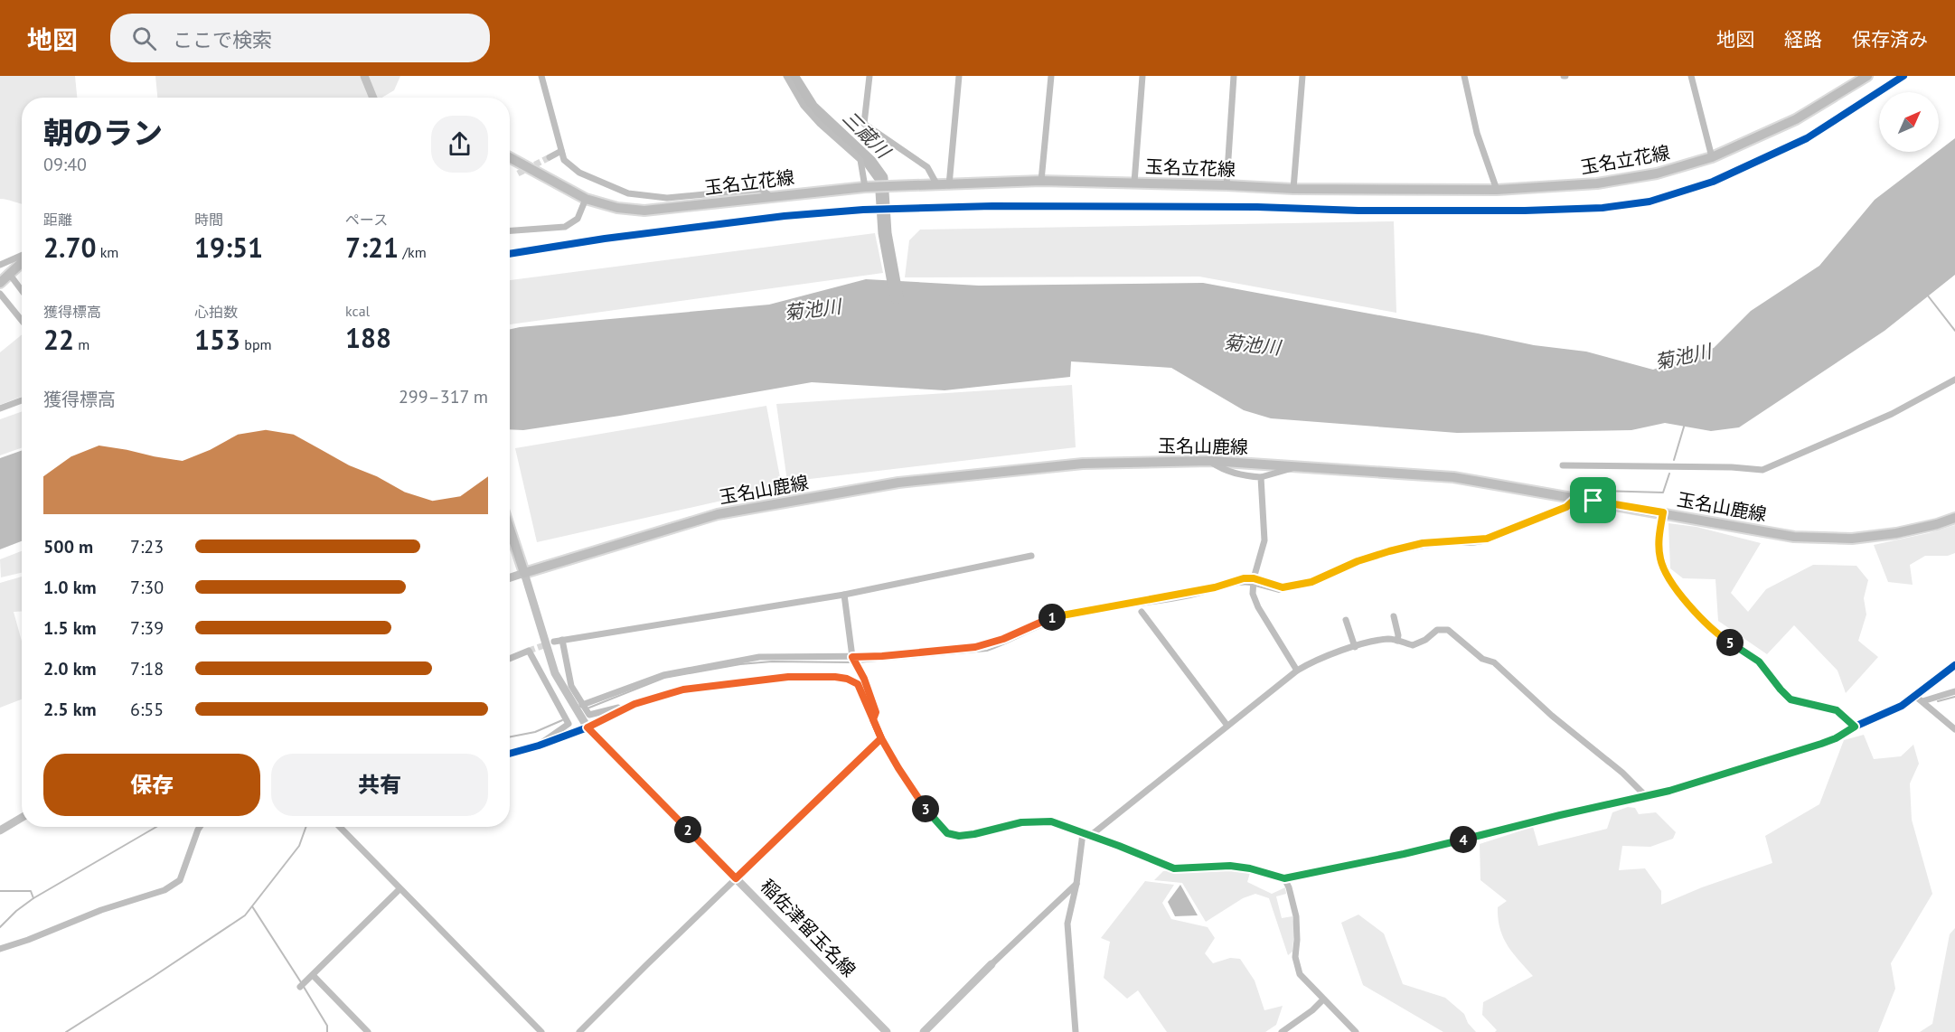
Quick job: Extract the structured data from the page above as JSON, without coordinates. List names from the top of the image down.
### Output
{
  "streets": {
    "main road": ["玉名立花線", "玉名山鹿線", "稲佐津留玉名線"]
  },
  "crossings": [
    ["玉名山鹿線", "稲佐津留玉名線"]
  ],
  "water": ["三蔵川", "菊池川"],
  "north": "top right",
  "page": {
    "header": "地図",
    "search": "ここで検索",
    "nav": ["地図", "経路", "保存済み"],
    "heading": ["朝のラン", "09:40"],
    "stats": [
      ["距離", "2.70 km"],
      ["時間", "19:51"],
      ["ペース", "7:21 /km"],
      ["獲得標高", "22 m"],
      ["心拍数", "153 bpm"],
      ["kcal", "188"]
    ],
    "chart": ["獲得標高", "299–317 m"],
    "list": [
      {
        "name": "500 m",
        "note": "7:23"
      },
      {
        "name": "1.0 km",
        "note": "7:30"
      },
      {
        "name": "1.5 km",
        "note": "7:39"
      },
      {
        "name": "2.0 km",
        "note": "7:18"
      },
      {
        "name": "2.5 km",
        "note": "6:55"
      }
    ],
    "pins": [
      "1",
      "5",
      "3",
      "2",
      "4"
    ],
    "buttons": ["保存", "共有"]
  }
}
